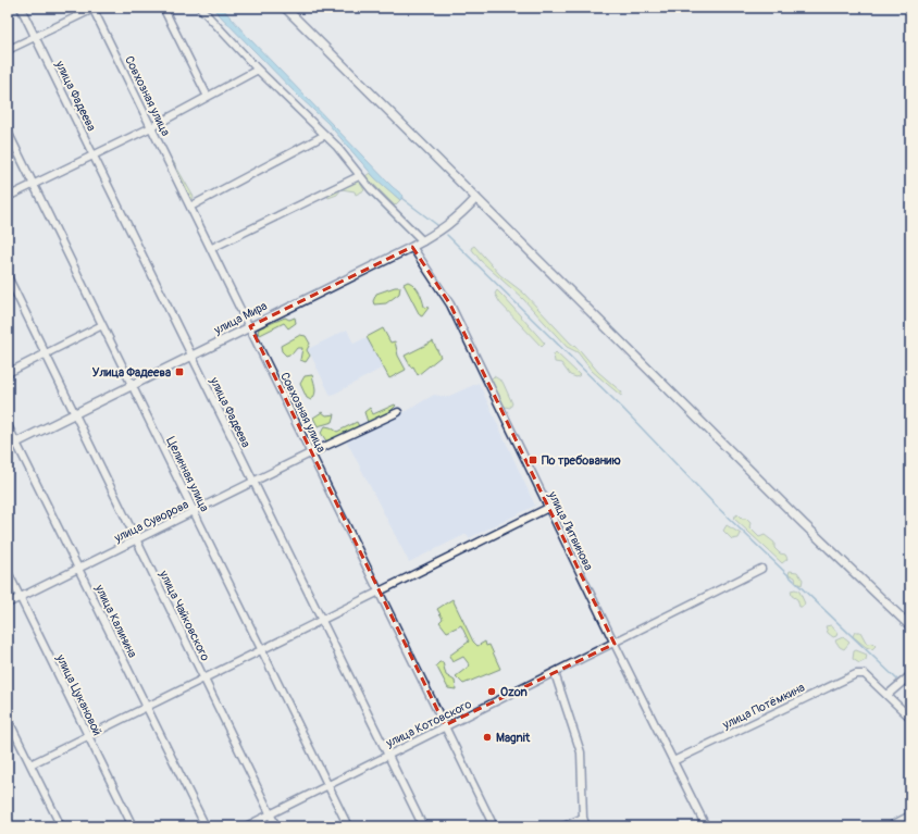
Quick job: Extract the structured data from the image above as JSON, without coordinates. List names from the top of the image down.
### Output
{
  "streets": {
    "main road": ["улица Мира"],
    "street": [
      "улица Фадеева",
      "Совхозная улица",
      "Целинная улица",
      "улица Суворова",
      "улица Литвинова",
      "улица Чайковского",
      "улица Калинина",
      "улица Цукановой",
      "улица Потёмкина",
      "улица Котовского"
    ]
  },
  "crossings": [
    ["улица Фадеева", "улица Мира"],
    ["улица Фадеева", "улица Суворова"],
    ["улица Фадеева", "улица Котовского"],
    ["Совхозная улица", "улица Мира"],
    ["Совхозная улица", "улица Суворова"],
    ["Совхозная улица", "улица Котовского"],
    ["улица Мира", "Целинная улица"],
    ["улица Мира", "улица Литвинова"],
    ["улица Мира", "улица Чайковского"],
    ["улица Мира", "улица Калинина"],
    ["Целинная улица", "улица Суворова"],
    ["Целинная улица", "улица Котовского"],
    ["улица Суворова", "улица Чайковского"],
    ["улица Суворова", "улица Калинина"],
    ["улица Суворова", "улица Цукановой"],
    ["улица Литвинова", "улица Потёмкина"],
    ["улица Литвинова", "улица Котовского"],
    ["улица Чайковского", "улица Котовского"]
  ],
  "places": {
    "transit": ["Улица Фадеева", "По требованию"],
    "other": ["Ozon", "Magnit"]
  }
}
